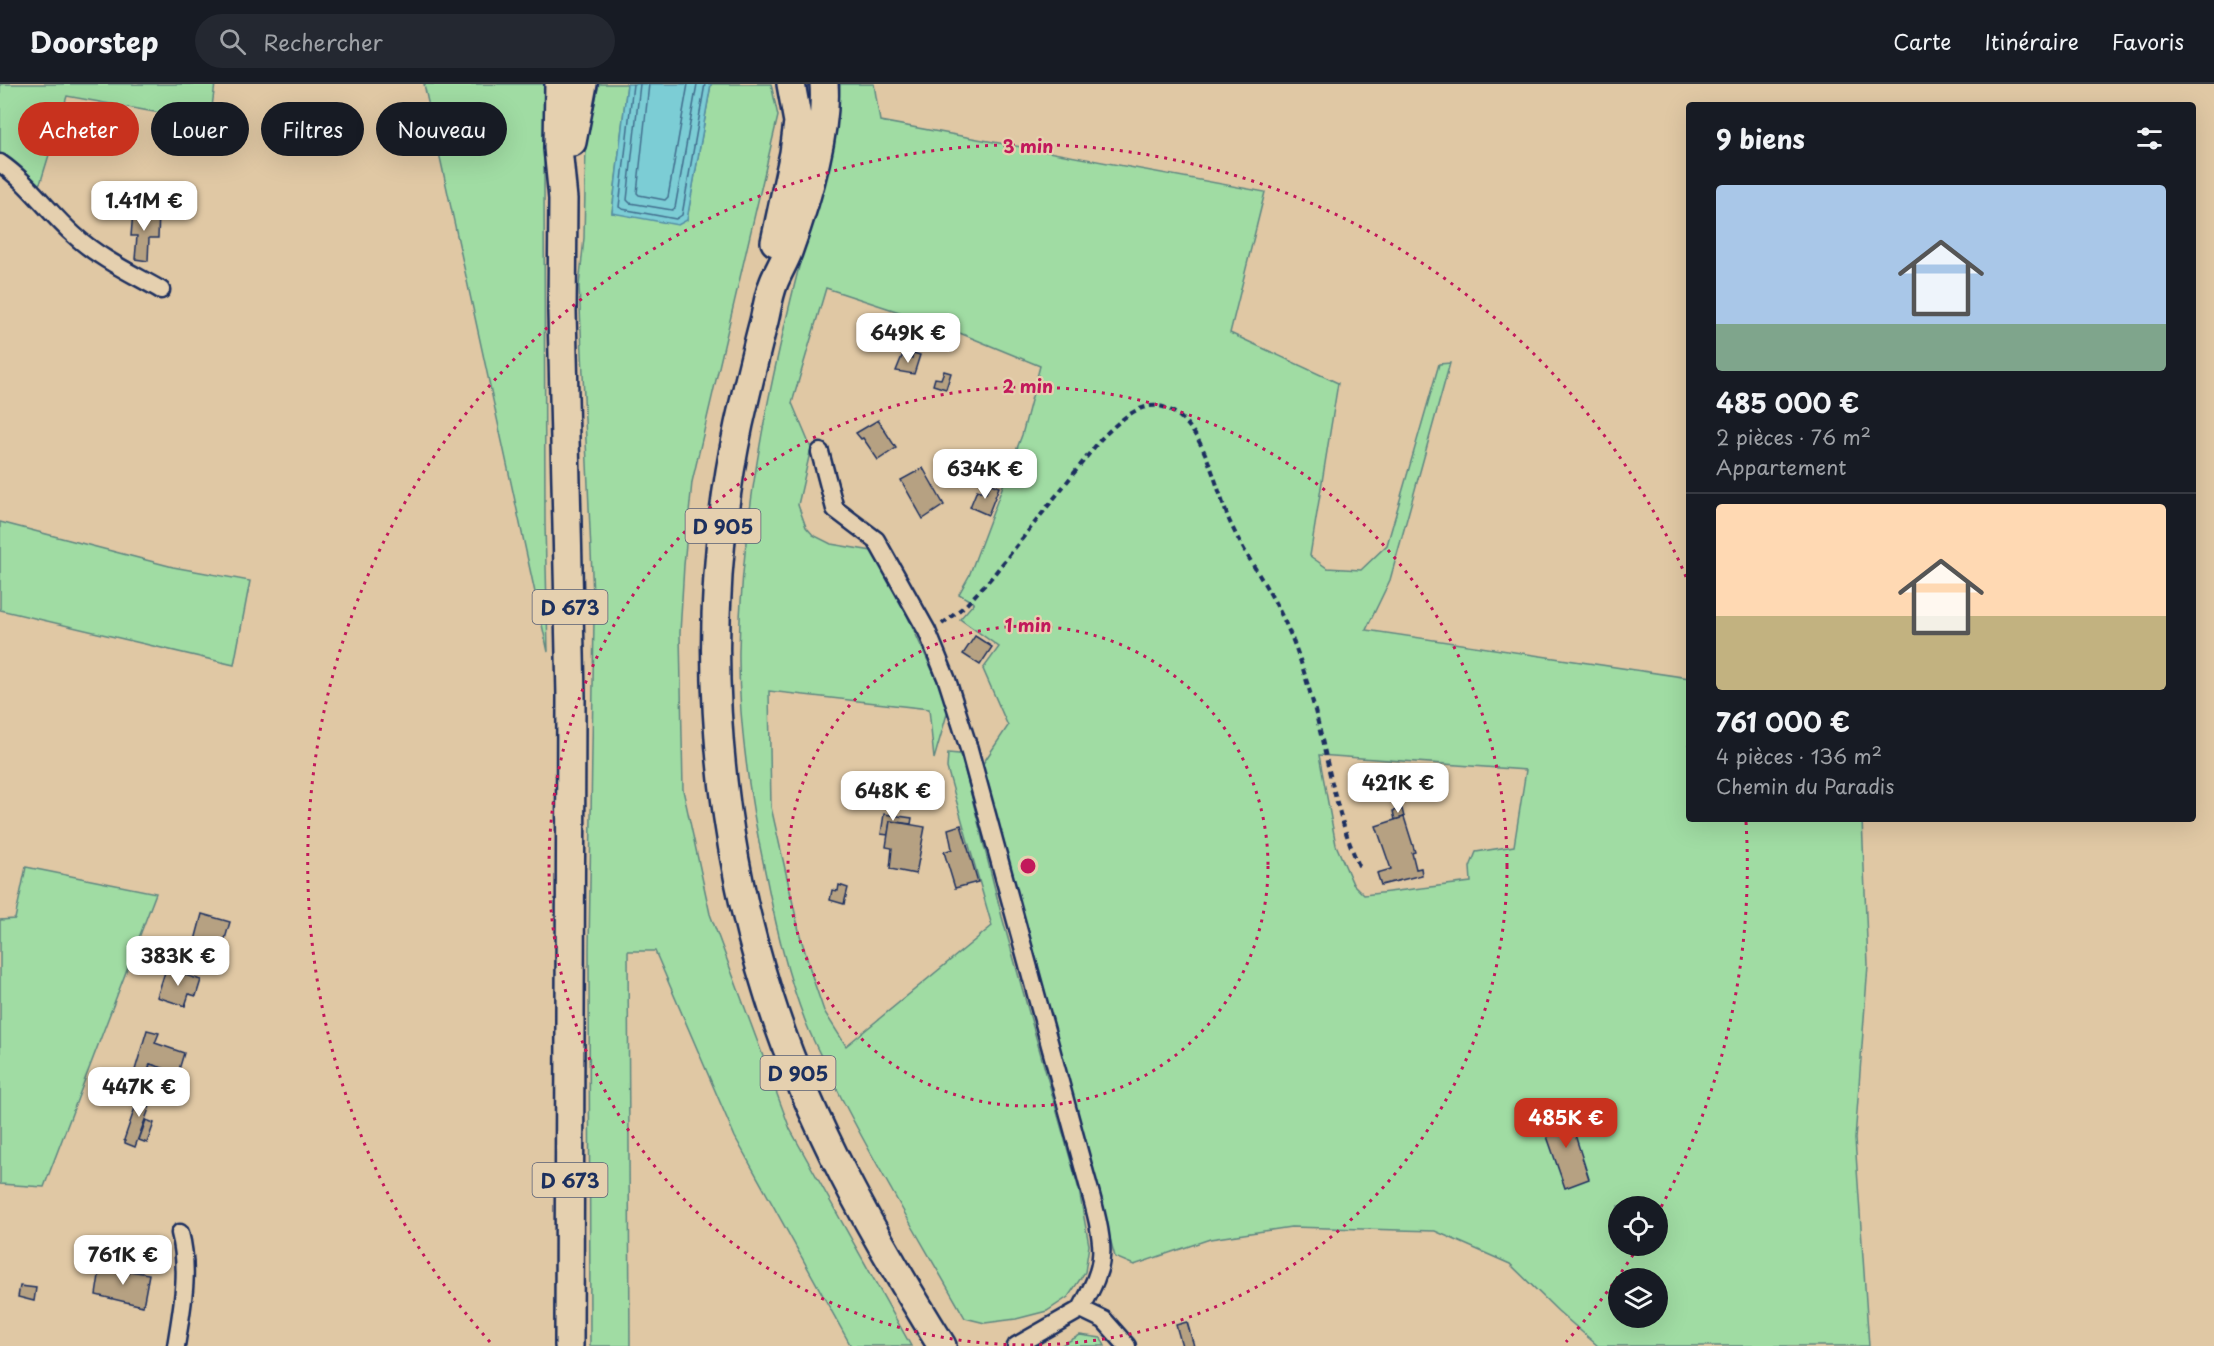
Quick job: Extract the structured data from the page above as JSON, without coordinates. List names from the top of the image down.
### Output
{
  "streets": {
    "main road": ["D 905", "D 673"]
  },
  "page": {
    "header": "Doorstep",
    "search": "Rechercher",
    "nav": ["Carte", "Itinéraire", "Favoris"],
    "chip": [
      "Acheter",
      "Louer",
      "Filtres",
      "Nouveau"
    ],
    "heading": "9 biens",
    "list": [
      {
        "name": "485 000 €",
        "note": "2 pièces · 76 m² · Appartement"
      },
      {
        "name": "761 000 €",
        "note": "4 pièces · 136 m² · Chemin du Paradis"
      }
    ],
    "price": [
      "1.41M €",
      "649K €",
      "634K €",
      "421K €",
      "648K €",
      "383K €",
      "447K €",
      "485K €",
      "761K €"
    ]
  },
  "rings": ["3 min", "2 min", "1 min"]
}
